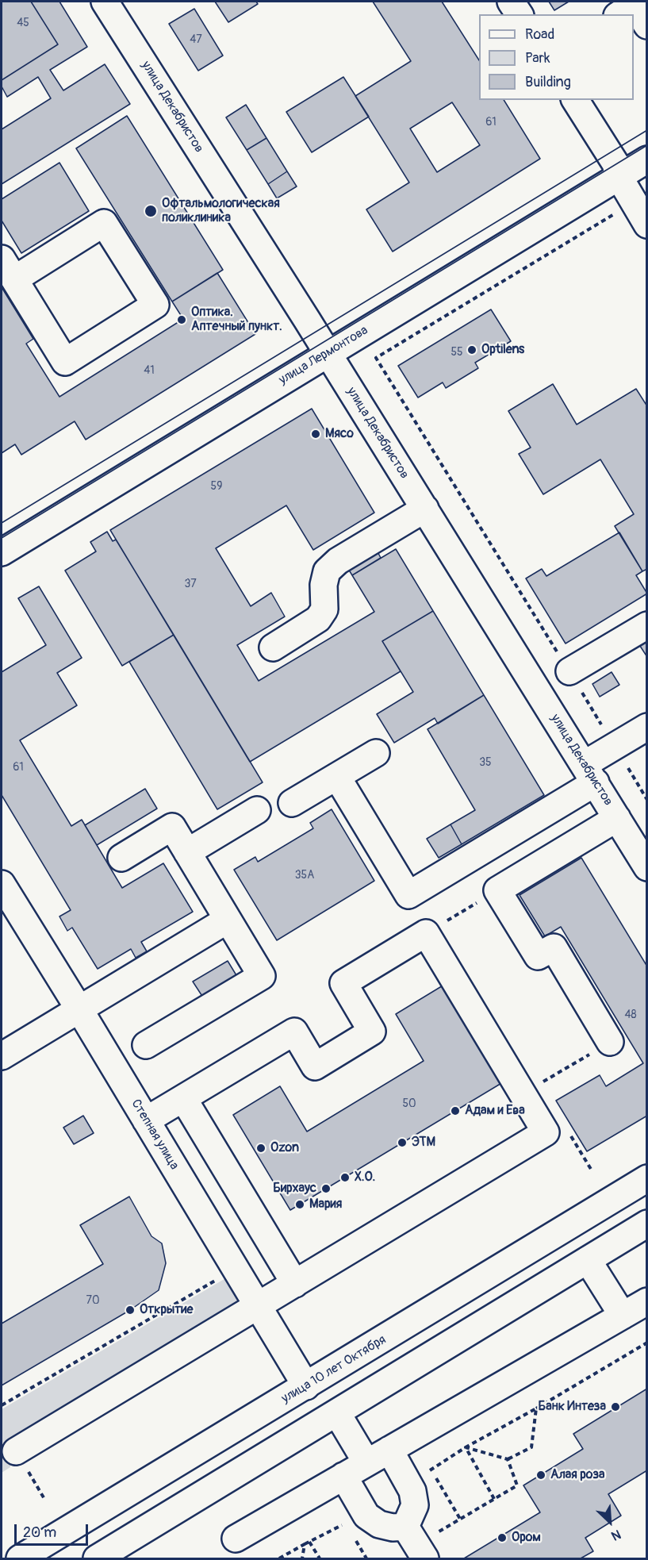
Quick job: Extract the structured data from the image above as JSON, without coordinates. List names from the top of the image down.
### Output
{
  "streets": {
    "main road": [
      "улица Декабристов",
      "улица Лермонтова",
      "Степная улица",
      "улица 10 лет Октября"
    ]
  },
  "crossings": [
    ["улица Декабристов", "улица Лермонтова"],
    ["Степная улица", "улица 10 лет Октября"]
  ],
  "places": [
    "Офтальмологическая поликлиника",
    "Оптика. Аптечный пункт.",
    "Optilens",
    "Мясо",
    "Адам и Ева",
    "ЭТМ",
    "Ozon",
    "X.O.",
    "Бирхаус",
    "Мария",
    "Открытие",
    "Банк Интеза",
    "Алая роза",
    "Ором"
  ],
  "house_numbers": [
    "45",
    "47",
    "61",
    "55",
    "41",
    "59",
    "37",
    "35",
    "61",
    "35А",
    "48",
    "50",
    "70"
  ],
  "legend": ["Road", "Park", "Building"],
  "scale_bar": "20 m",
  "north": "bottom right"
}
